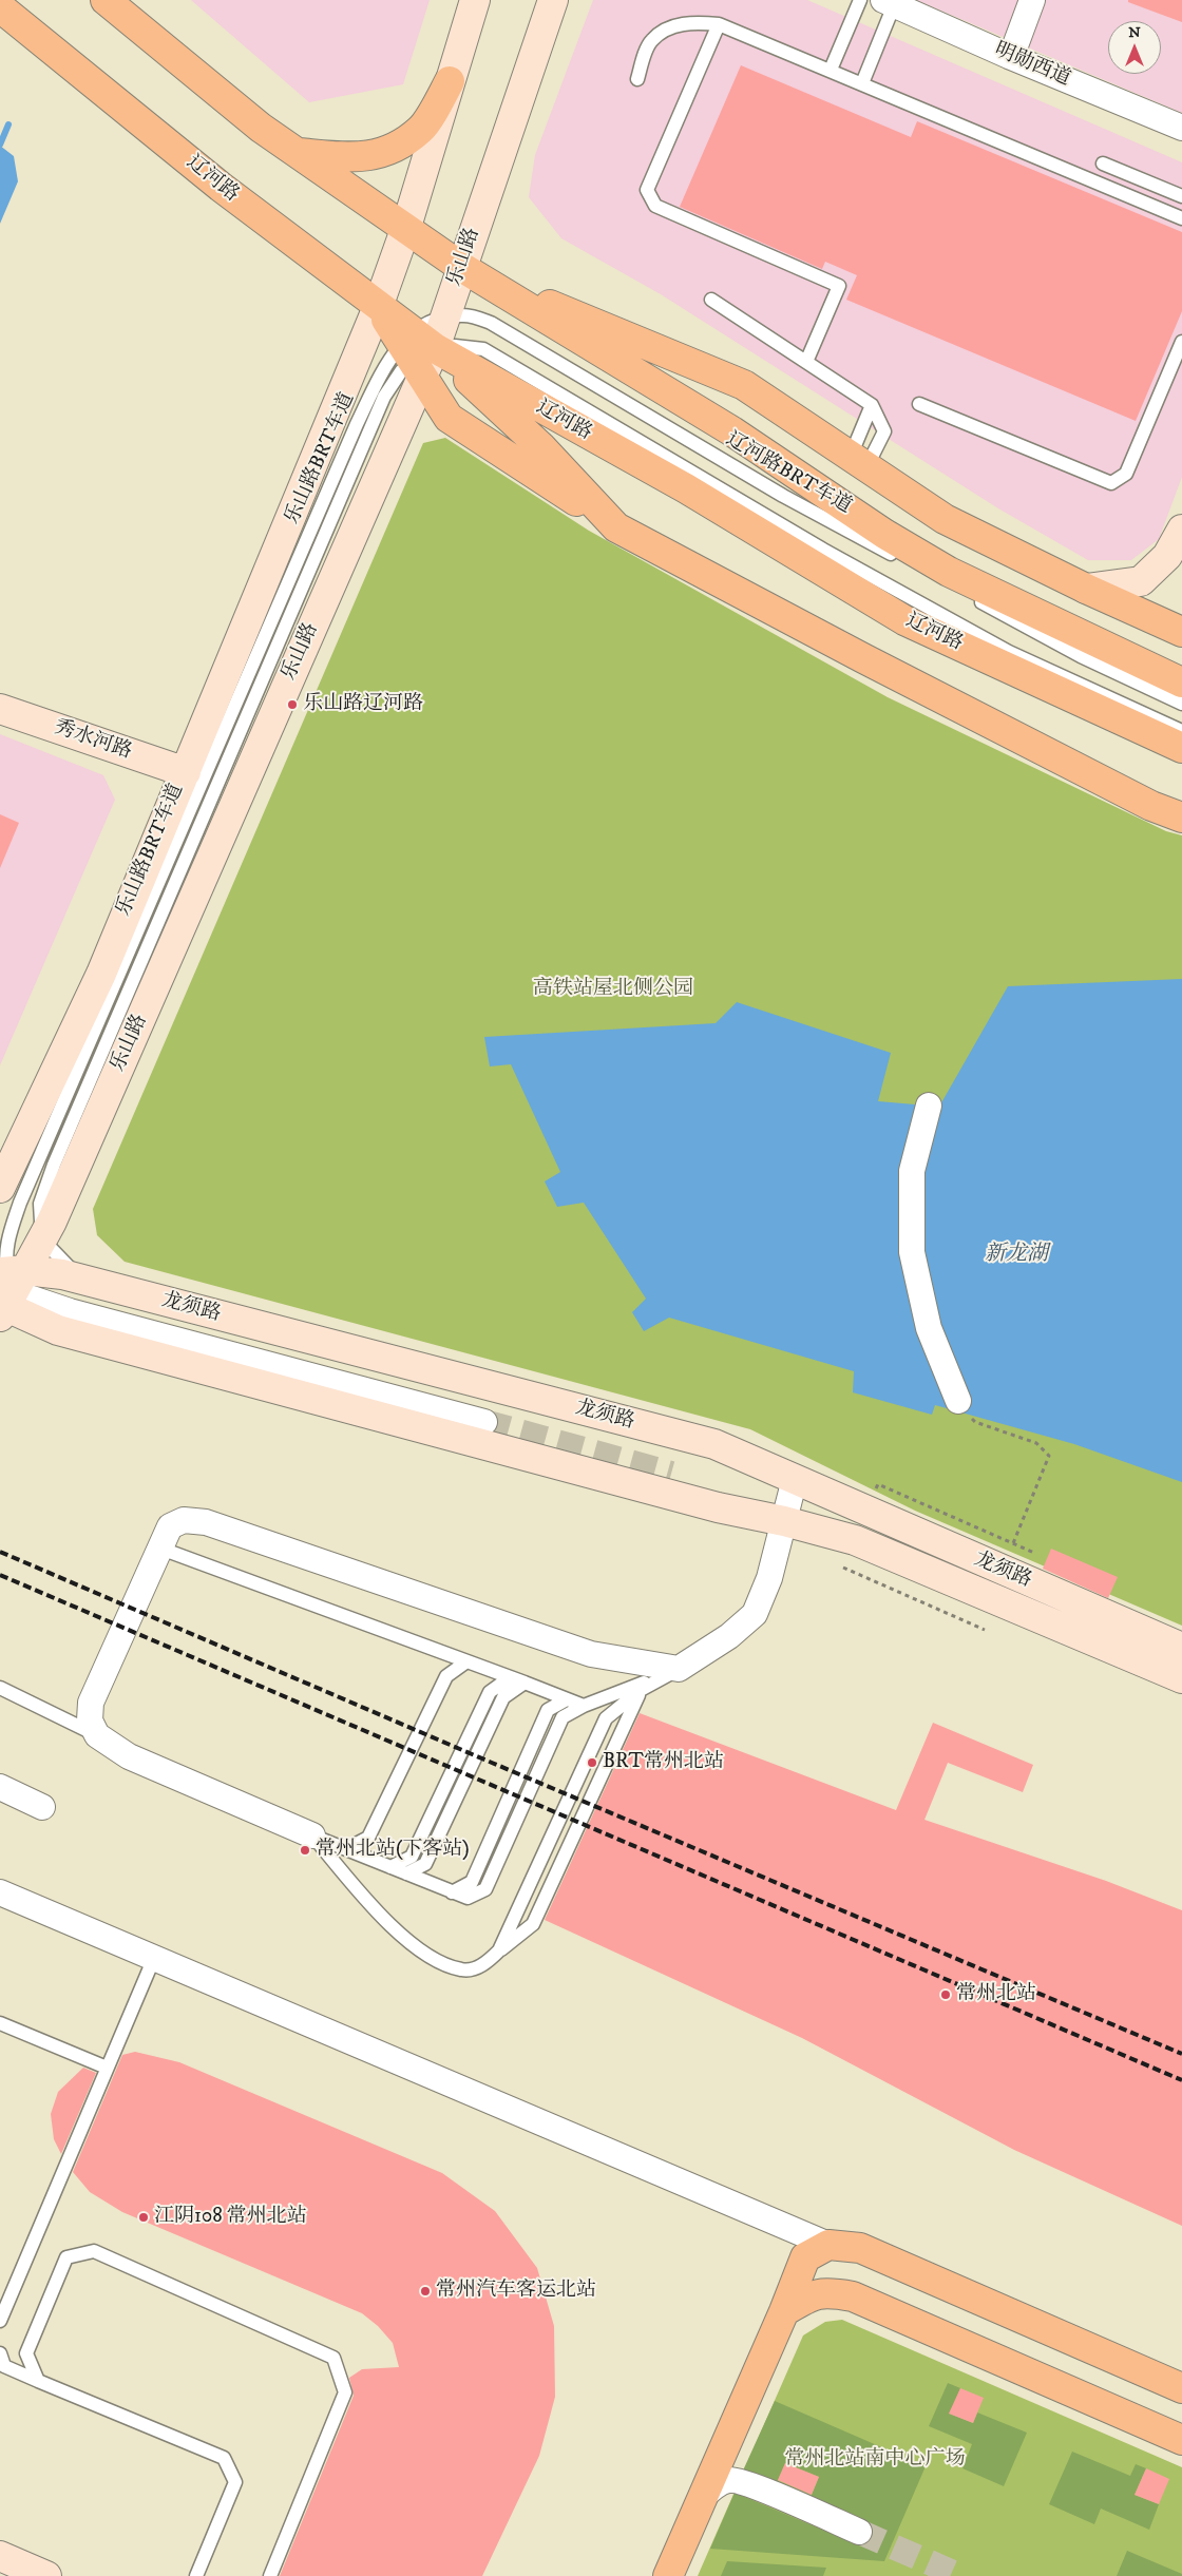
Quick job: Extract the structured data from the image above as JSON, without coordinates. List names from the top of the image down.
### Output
{
  "streets": {
    "main road": ["辽河路"],
    "street": [
      "明勋西道",
      "乐山路",
      "秀水河路",
      "龙须路"
    ],
    "lane": ["乐山路BRT车道", "辽河路BRT车道"]
  },
  "crossings": [
    ["辽河路", "乐山路"],
    ["辽河路", "乐山路BRT车道"],
    ["乐山路", "乐山路BRT车道"],
    ["乐山路", "辽河路BRT车道"],
    ["乐山路", "龙须路"],
    ["乐山路BRT车道", "龙须路"]
  ],
  "water": ["新龙湖"],
  "parks": ["高铁站屋北侧公园", "常州北站南中心广场"],
  "places": [
    "乐山路辽河路",
    "BRT常州北站",
    "常州北站(下客站)",
    "常州北站",
    "江阴108 常州北站",
    "常州汽车客运北站"
  ],
  "north": "top"
}
